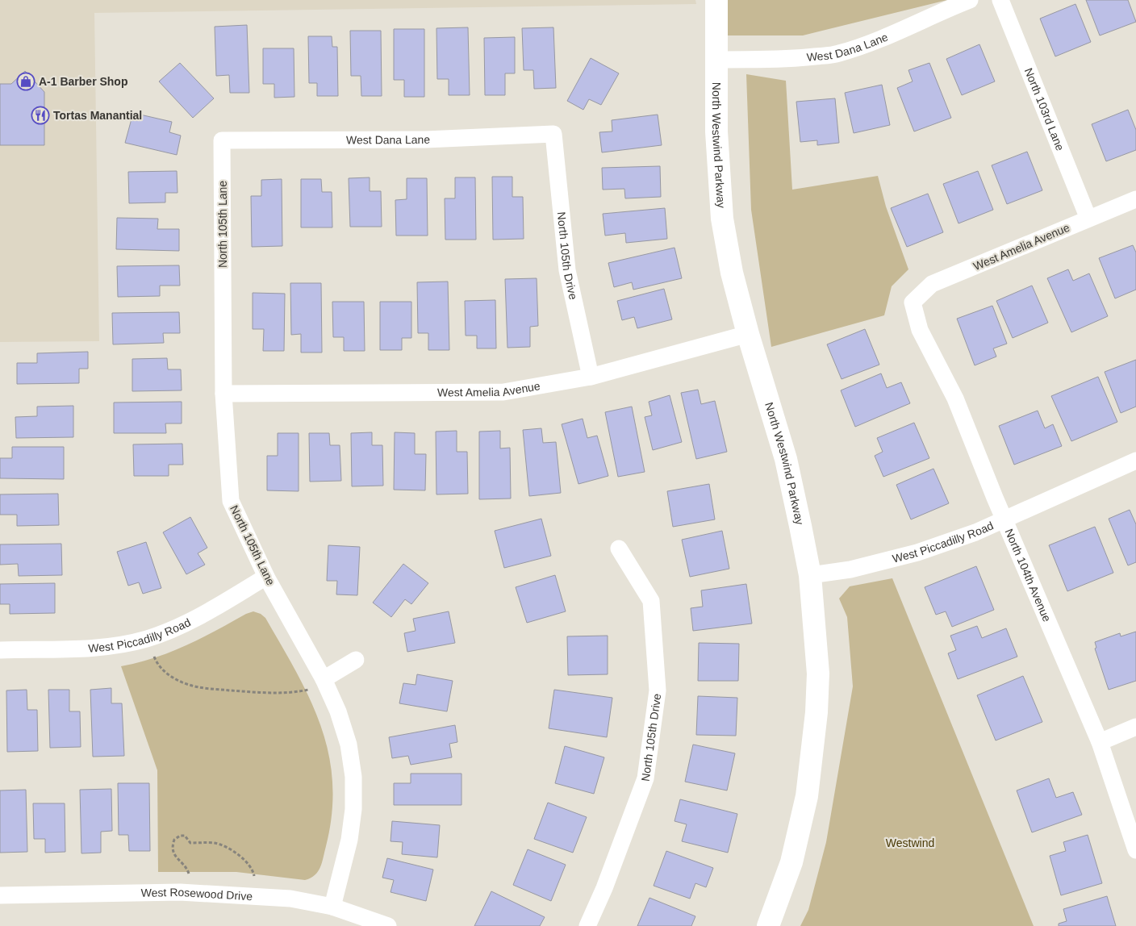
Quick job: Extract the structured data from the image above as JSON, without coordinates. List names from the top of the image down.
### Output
{
  "streets": {
    "street": [
      "West Dana Lane",
      "North 103rd Lane",
      "North Westwind Parkway",
      "North 105th Lane",
      "West Amelia Avenue",
      "North 105th Drive",
      "West Piccadilly Road",
      "North 104th Avenue",
      "West Rosewood Drive"
    ]
  },
  "crossings": [
    ["West Dana Lane", "North Westwind Parkway"],
    ["West Dana Lane", "North 105th Lane"],
    ["West Dana Lane", "North 105th Drive"],
    ["North 103rd Lane", "West Amelia Avenue"],
    ["North Westwind Parkway", "West Amelia Avenue"],
    ["North Westwind Parkway", "West Piccadilly Road"],
    ["North 105th Lane", "West Amelia Avenue"],
    ["North 105th Lane", "West Piccadilly Road"],
    ["North 105th Lane", "West Rosewood Drive"],
    ["West Amelia Avenue", "North 105th Drive"],
    ["West Amelia Avenue", "North 104th Avenue"],
    ["West Piccadilly Road", "North 104th Avenue"]
  ],
  "parks": ["Westwind"],
  "places": {
    "shop": ["A-1 Barber Shop"],
    "restaurant": ["Tortas Manantial"]
  }
}
